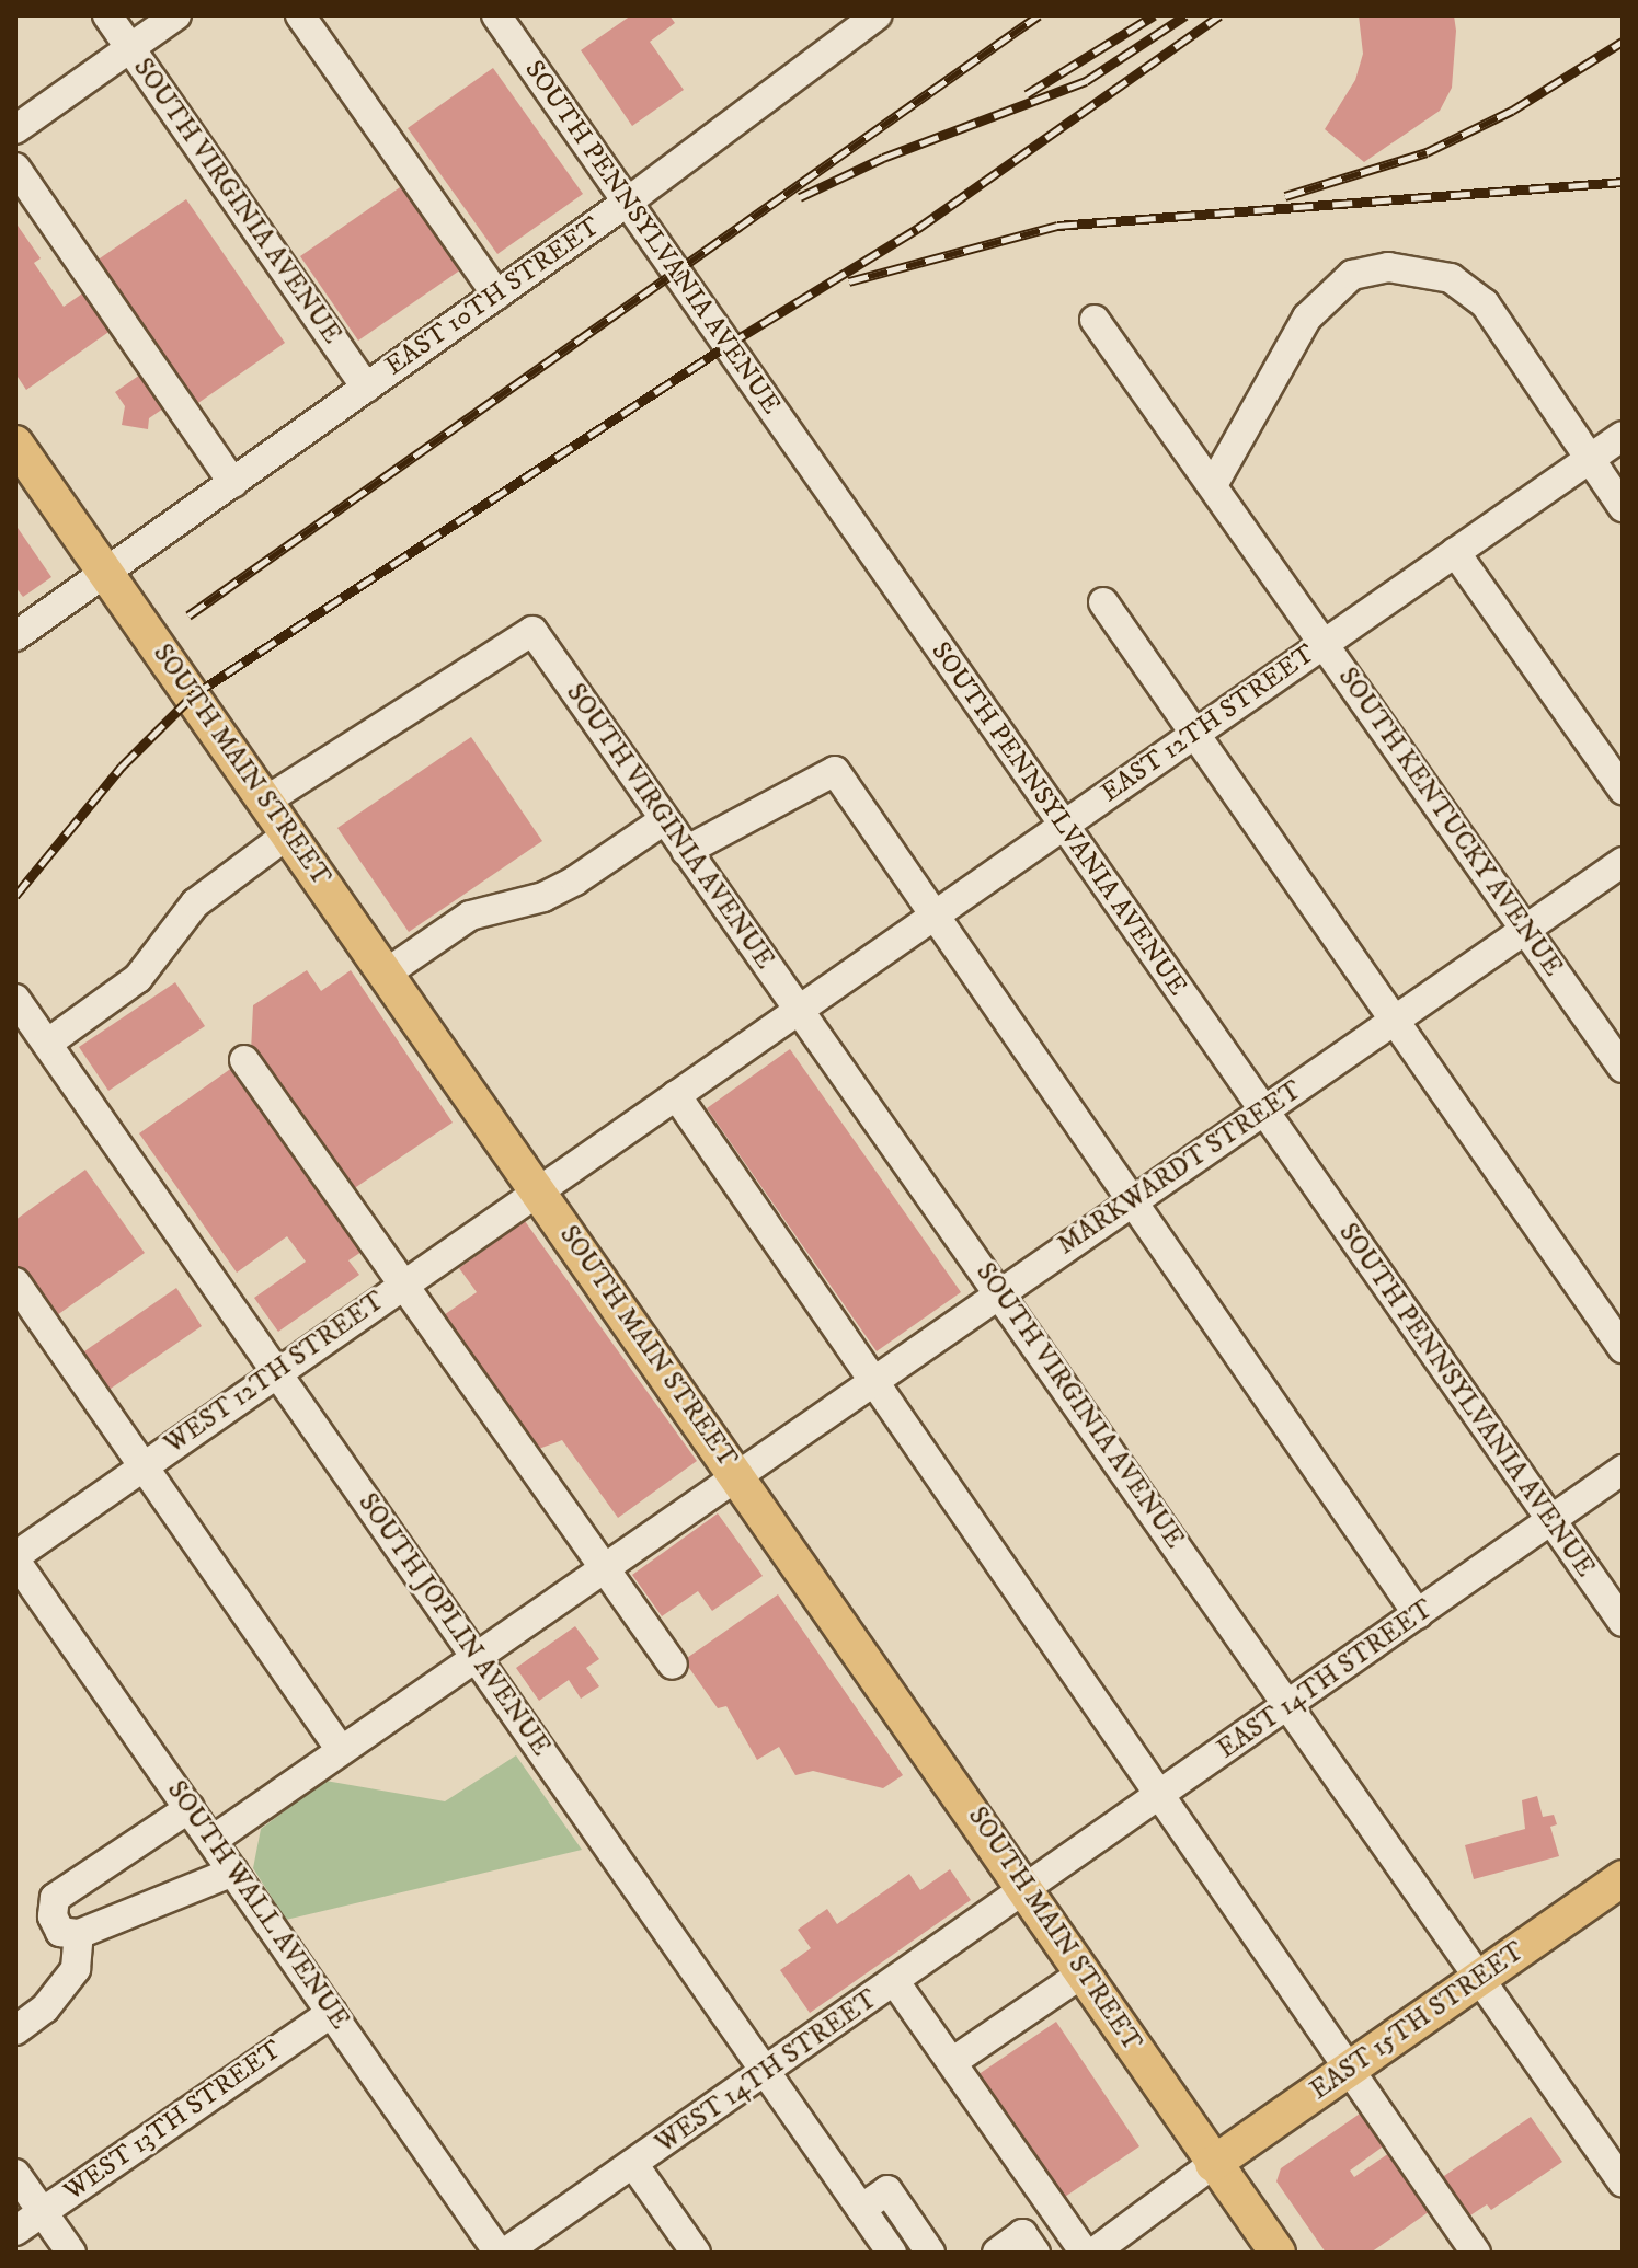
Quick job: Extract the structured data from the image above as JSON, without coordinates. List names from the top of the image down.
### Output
{
  "streets": {
    "main road": ["SOUTH MAIN STREET", "EAST 15TH STREET"],
    "street": [
      "SOUTH VIRGINIA AVENUE",
      "SOUTH PENNSYLVANIA AVENUE",
      "EAST 10TH STREET",
      "EAST 12TH STREET",
      "SOUTH KENTUCKY AVENUE",
      "MARKWARDT STREET",
      "WEST 12TH STREET",
      "SOUTH JOPLIN AVENUE",
      "EAST 14TH STREET",
      "SOUTH WALL AVENUE",
      "WEST 14TH STREET",
      "WEST 13TH STREET"
    ]
  },
  "crossings": [
    ["SOUTH VIRGINIA AVENUE", "EAST 10TH STREET"],
    ["SOUTH VIRGINIA AVENUE", "EAST 12TH STREET"],
    ["SOUTH VIRGINIA AVENUE", "SOUTH MAIN STREET"],
    ["SOUTH VIRGINIA AVENUE", "MARKWARDT STREET"],
    ["SOUTH VIRGINIA AVENUE", "EAST 14TH STREET"],
    ["SOUTH VIRGINIA AVENUE", "EAST 15TH STREET"],
    ["SOUTH PENNSYLVANIA AVENUE", "EAST 10TH STREET"],
    ["SOUTH PENNSYLVANIA AVENUE", "EAST 12TH STREET"],
    ["SOUTH PENNSYLVANIA AVENUE", "MARKWARDT STREET"],
    ["SOUTH PENNSYLVANIA AVENUE", "EAST 14TH STREET"],
    ["EAST 10TH STREET", "SOUTH MAIN STREET"],
    ["EAST 12TH STREET", "SOUTH MAIN STREET"],
    ["EAST 12TH STREET", "SOUTH KENTUCKY AVENUE"],
    ["EAST 12TH STREET", "WEST 12TH STREET"],
    ["SOUTH MAIN STREET", "MARKWARDT STREET"],
    ["SOUTH MAIN STREET", "WEST 12TH STREET"],
    ["SOUTH MAIN STREET", "EAST 14TH STREET"],
    ["SOUTH MAIN STREET", "EAST 15TH STREET"],
    ["SOUTH MAIN STREET", "WEST 14TH STREET"],
    ["SOUTH KENTUCKY AVENUE", "MARKWARDT STREET"],
    ["MARKWARDT STREET", "SOUTH JOPLIN AVENUE"],
    ["MARKWARDT STREET", "SOUTH WALL AVENUE"],
    ["WEST 12TH STREET", "SOUTH JOPLIN AVENUE"],
    ["WEST 12TH STREET", "SOUTH WALL AVENUE"],
    ["SOUTH JOPLIN AVENUE", "WEST 14TH STREET"],
    ["EAST 14TH STREET", "WEST 14TH STREET"],
    ["SOUTH WALL AVENUE", "WEST 13TH STREET"]
  ]
}
